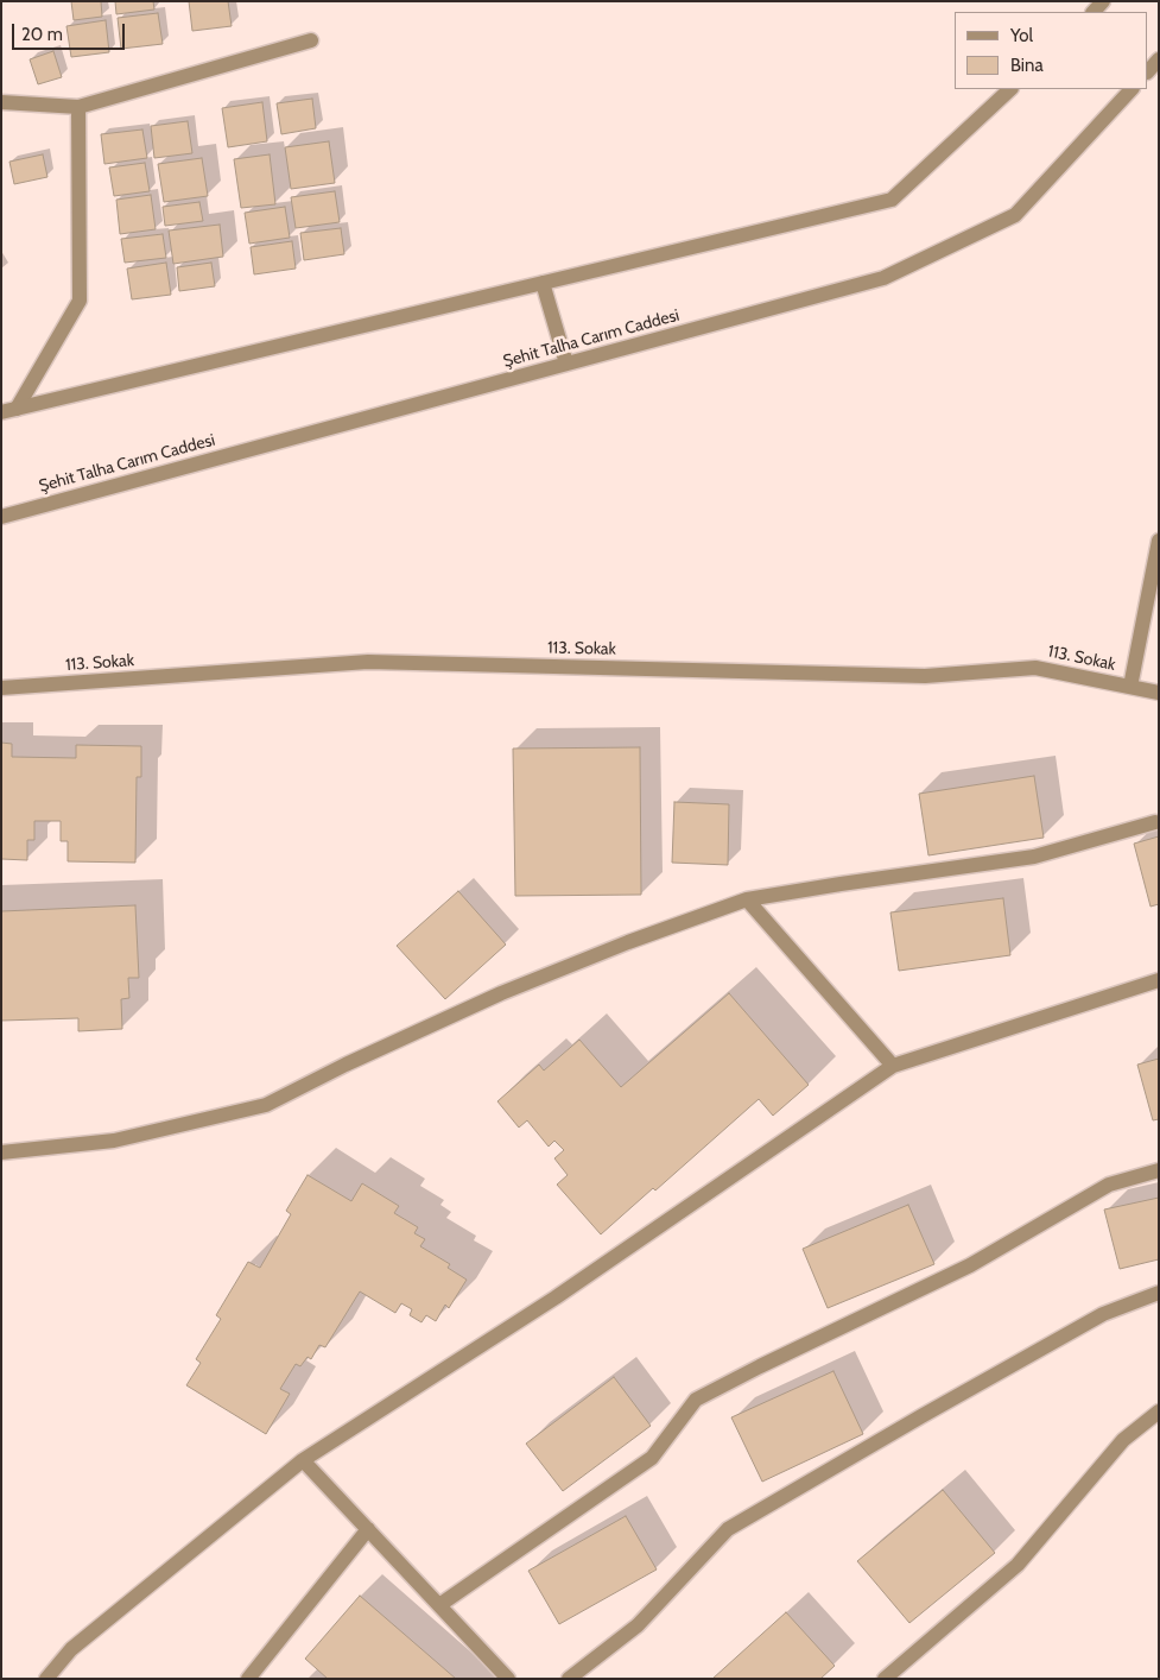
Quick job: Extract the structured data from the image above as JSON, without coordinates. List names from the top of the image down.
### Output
{
  "streets": {
    "street": ["Şehit Talha Carım Caddesi", "113. Sokak"]
  },
  "legend": ["Yol", "Bina"],
  "scale_bar": "20 m"
}
